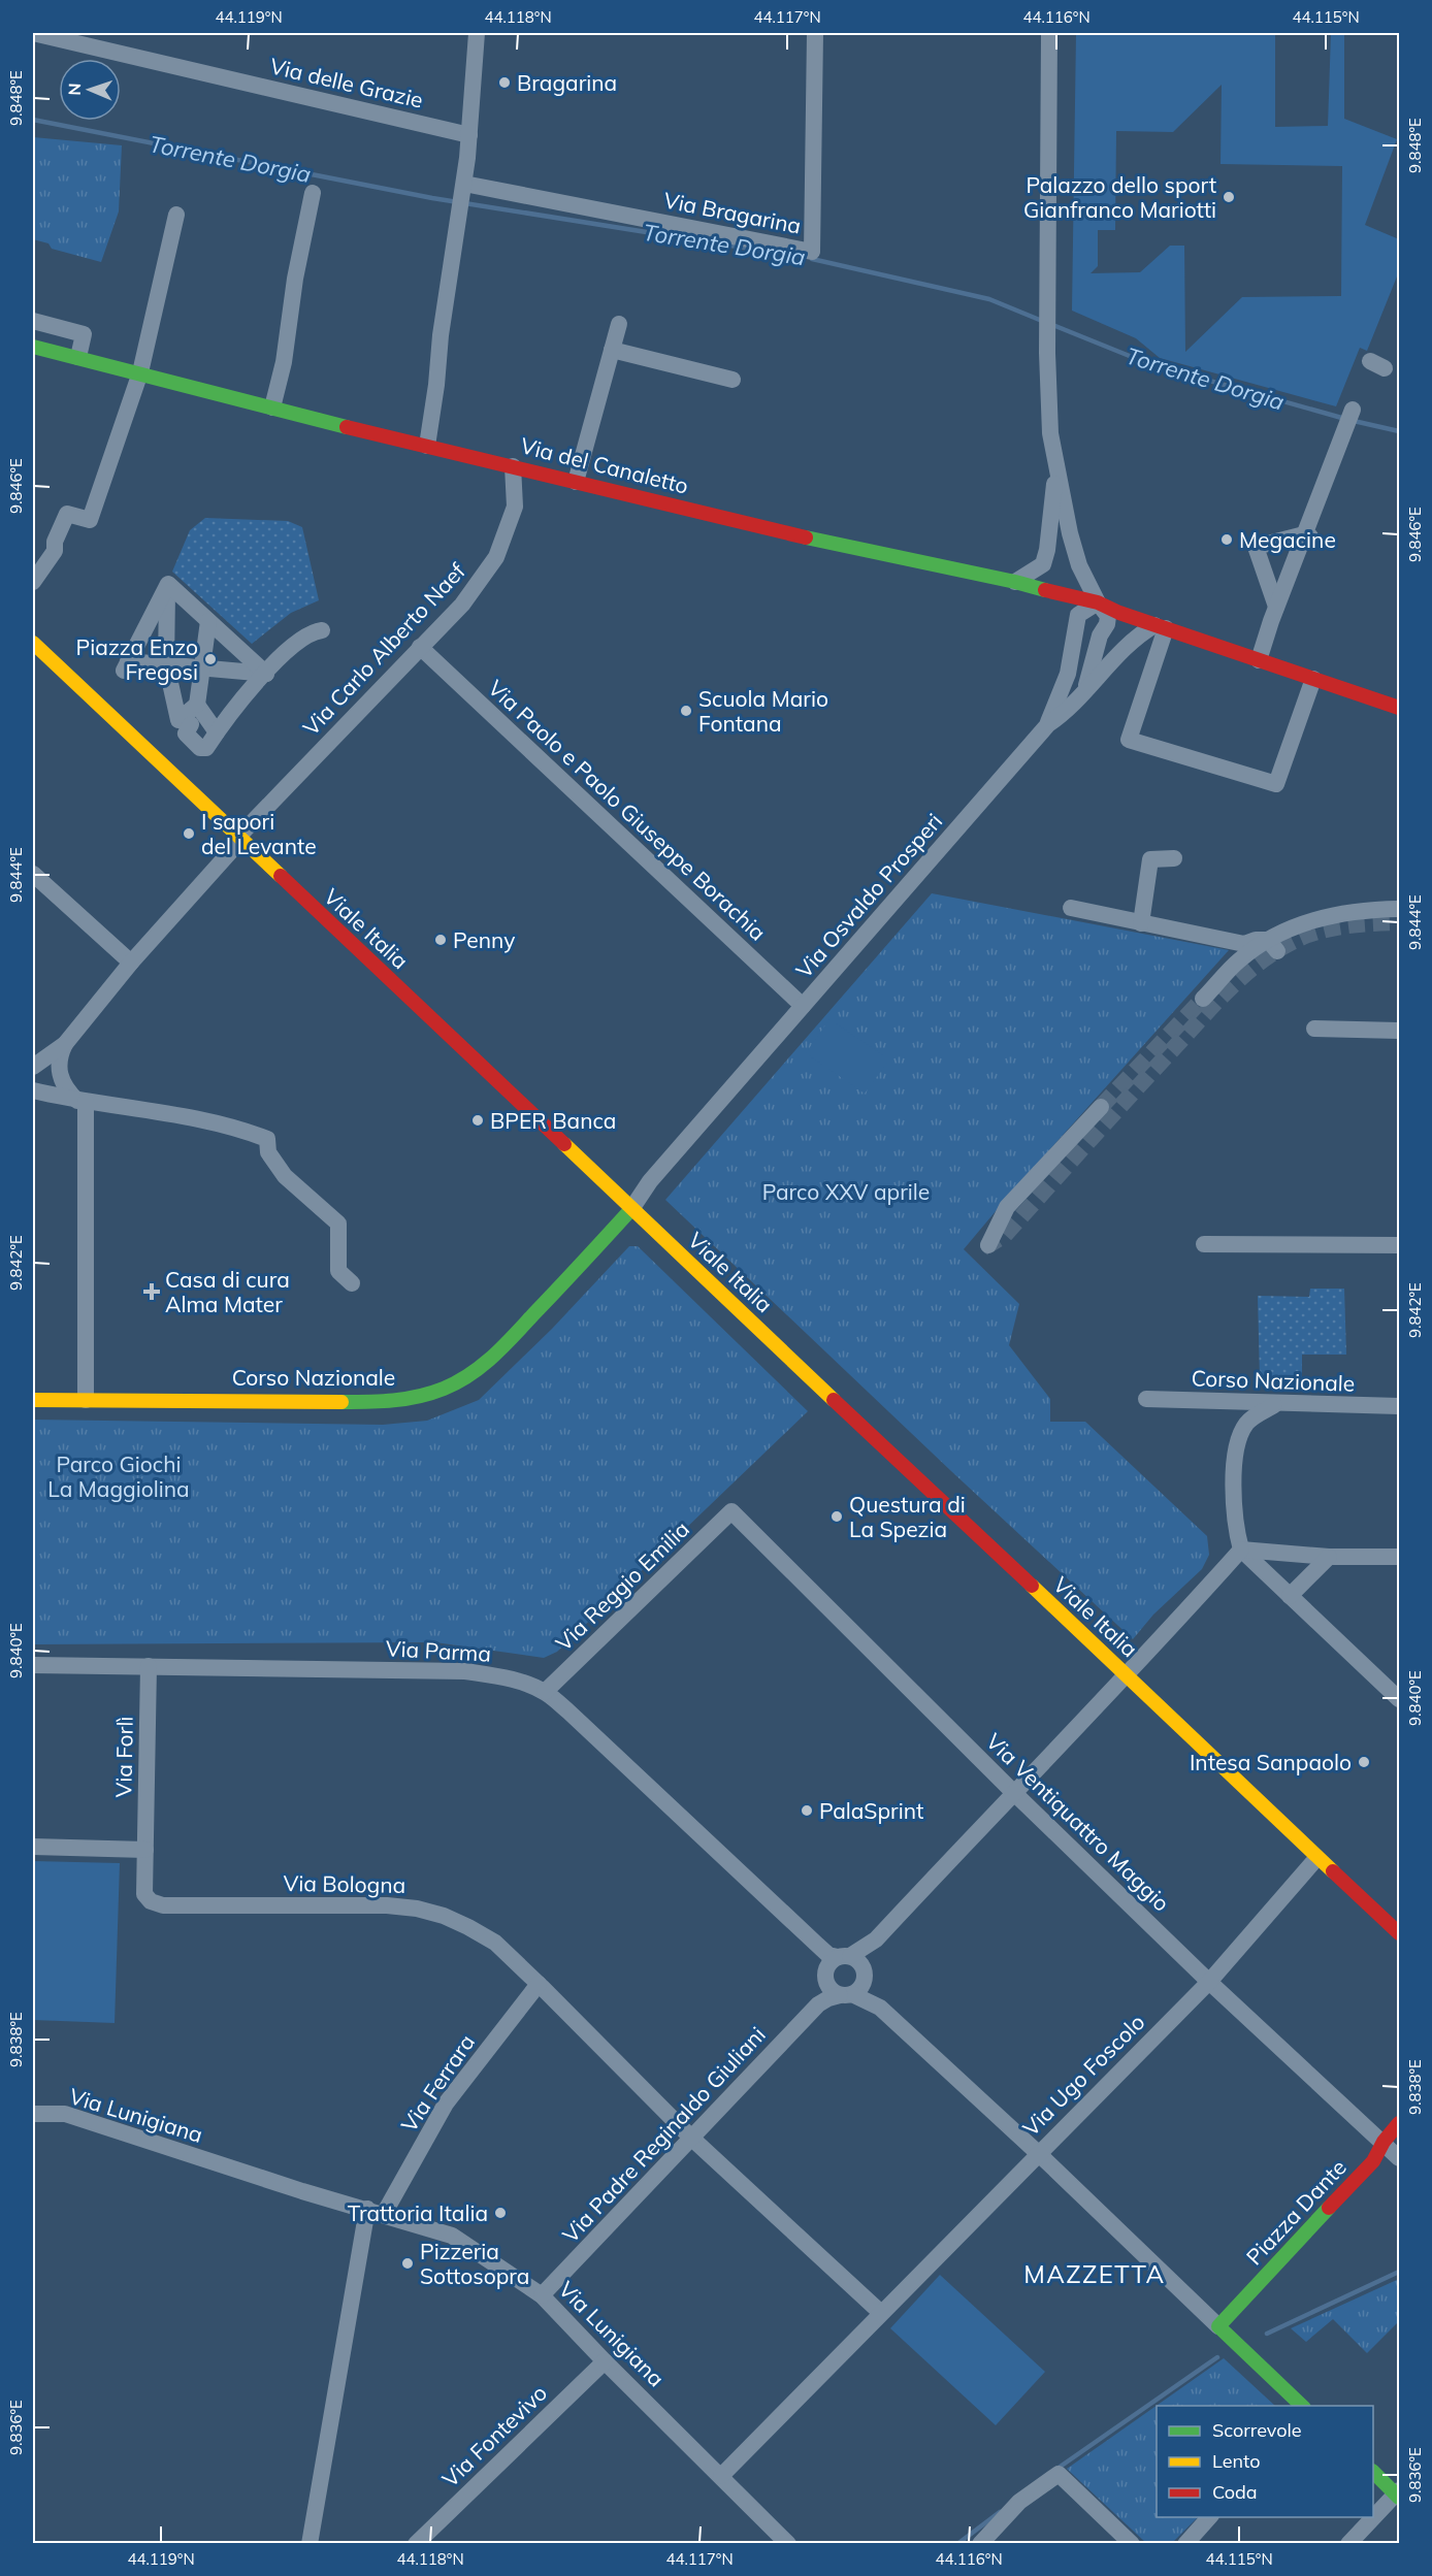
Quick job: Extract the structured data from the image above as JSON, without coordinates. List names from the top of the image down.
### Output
{
  "streets": {
    "street": [
      "Via delle Grazie",
      "Via Bragarina",
      "Via del Canaletto",
      "Via Carlo Alberto Naef",
      "Via Paolo e Paolo Giuseppe Borachia",
      "Via Osvaldo Prosperi",
      "Viale Italia",
      "Corso Nazionale",
      "Via Reggio Emilia",
      "Via Parma",
      "Via Forlì",
      "Via Ventiquattro Maggio",
      "Via Bologna",
      "Via Ugo Foscolo",
      "Via Ferrara",
      "Via Lunigiana",
      "Via Padre Reginaldo Giuliani",
      "Piazza Dante",
      "Via Fontevivo"
    ]
  },
  "crossings": [
    ["Via del Canaletto", "Via Carlo Alberto Naef"],
    ["Via del Canaletto", "Via Osvaldo Prosperi"],
    ["Via Carlo Alberto Naef", "Via Paolo e Paolo Giuseppe Borachia"],
    ["Via Carlo Alberto Naef", "Viale Italia"],
    ["Via Paolo e Paolo Giuseppe Borachia", "Via Osvaldo Prosperi"],
    ["Via Osvaldo Prosperi", "Viale Italia"],
    ["Via Osvaldo Prosperi", "Corso Nazionale"],
    ["Viale Italia", "Corso Nazionale"],
    ["Via Reggio Emilia", "Via Parma"],
    ["Via Reggio Emilia", "Via Ventiquattro Maggio"],
    ["Via Parma", "Via Forlì"],
    ["Via Parma", "Via Padre Reginaldo Giuliani"],
    ["Via Forlì", "Via Bologna"],
    ["Via Ventiquattro Maggio", "Via Ugo Foscolo"],
    ["Via Ventiquattro Maggio", "Piazza Dante"],
    ["Via Bologna", "Via Ferrara"],
    ["Via Bologna", "Via Padre Reginaldo Giuliani"],
    ["Via Ugo Foscolo", "Via Lunigiana"],
    ["Via Ferrara", "Via Lunigiana"],
    ["Via Lunigiana", "Via Padre Reginaldo Giuliani"],
    ["Via Lunigiana", "Via Fontevivo"]
  ],
  "districts": ["MAZZETTA"],
  "water": ["Torrente Dorgia"],
  "parks": ["Parco XXV aprile", "Parco Giochi La Maggiolina"],
  "places": {
    "other": [
      "Bragarina",
      "Palazzo dello sport Gianfranco Mariotti",
      "Megacine",
      "Piazza Enzo Fregosi",
      "Scuola Mario Fontana",
      "I sapori del Levante",
      "Penny",
      "BPER Banca",
      "Questura di La Spezia",
      "Intesa Sanpaolo",
      "PalaSprint",
      "Trattoria Italia",
      "Pizzeria Sottosopra"
    ],
    "health": ["Casa di cura Alma Mater"]
  },
  "legend": ["Scorrevole", "Lento", "Coda"],
  "north": "left",
  "coordinates": [
    "44.119°N",
    "44.118°N",
    "44.117°N",
    "44.116°N",
    "44.115°N",
    "9.848°E",
    "9.846°E",
    "9.844°E",
    "9.842°E",
    "9.840°E",
    "9.838°E",
    "9.836°E"
  ]
}
